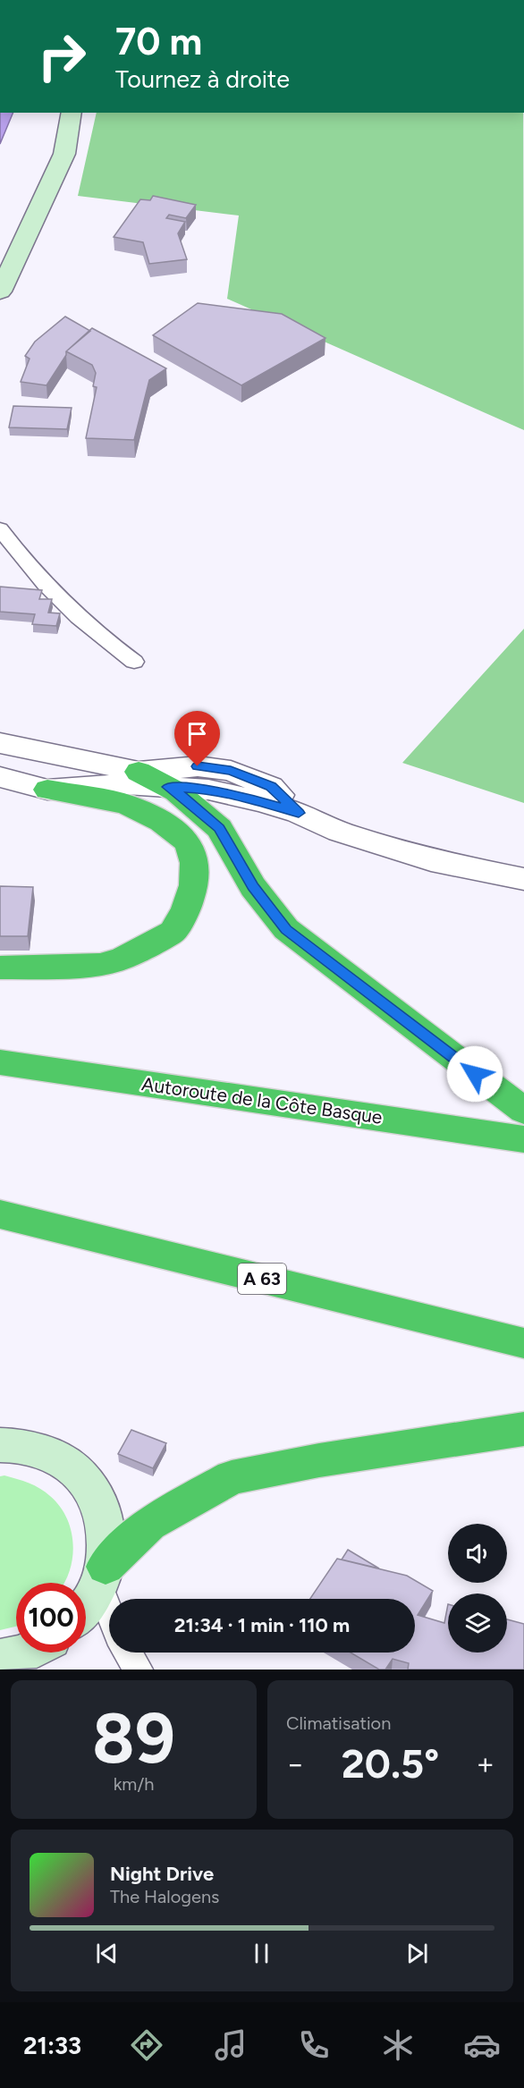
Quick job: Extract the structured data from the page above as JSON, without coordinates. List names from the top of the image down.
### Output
{
  "streets": {
    "highway": ["Autoroute de la Côte Basque", "A 63"]
  },
  "page": {
    "turn": ["70 m", "Tournez à droite"],
    "limit": "100",
    "trip": "21:34 · 1 min · 110 m",
    "tile": [
      ["89", "km/h"],
      "Climatisation"
    ],
    "heat": ["−", "20.5°", "+"],
    "song": ["Night Drive", "The Halogens"],
    "tabs": "21:33"
  }
}
